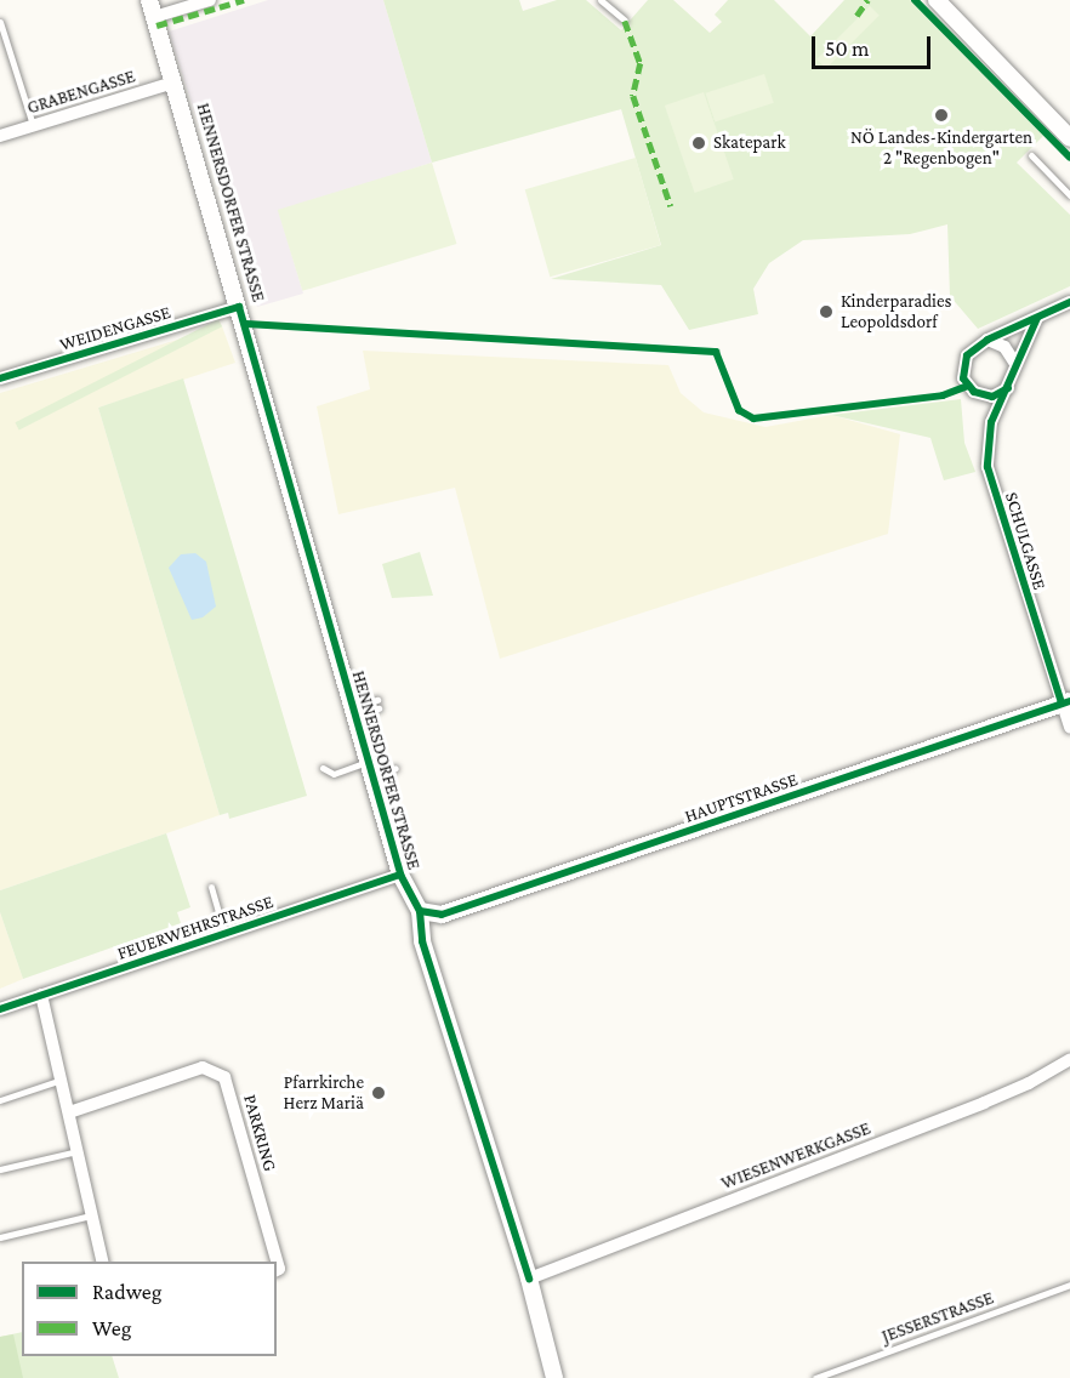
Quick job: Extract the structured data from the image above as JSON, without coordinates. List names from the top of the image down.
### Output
{
  "streets": {
    "street": [
      "GRABENGASSE",
      "HENNERSDORFER STRASSE",
      "WEIDENGASSE",
      "SCHULGASSE",
      "HAUPTSTRASSE",
      "FEUERWEHRSTRASSE",
      "PARKRING",
      "WIESENWERKGASSE"
    ],
    "lane": ["JESSERSTRASSE"]
  },
  "crossings": [
    ["GRABENGASSE", "HENNERSDORFER STRASSE"],
    ["HENNERSDORFER STRASSE", "WEIDENGASSE"],
    ["HENNERSDORFER STRASSE", "HAUPTSTRASSE"],
    ["HENNERSDORFER STRASSE", "FEUERWEHRSTRASSE"],
    ["HENNERSDORFER STRASSE", "WIESENWERKGASSE"],
    ["SCHULGASSE", "HAUPTSTRASSE"]
  ],
  "places": [
    "NÖ Landes-Kindergarten 2 \"Regenbogen\"",
    "Skatepark",
    "Kinderparadies Leopoldsdorf",
    "Pfarrkirche Herz Mariä"
  ],
  "legend": ["Radweg", "Weg"],
  "scale_bar": "50 m"
}
